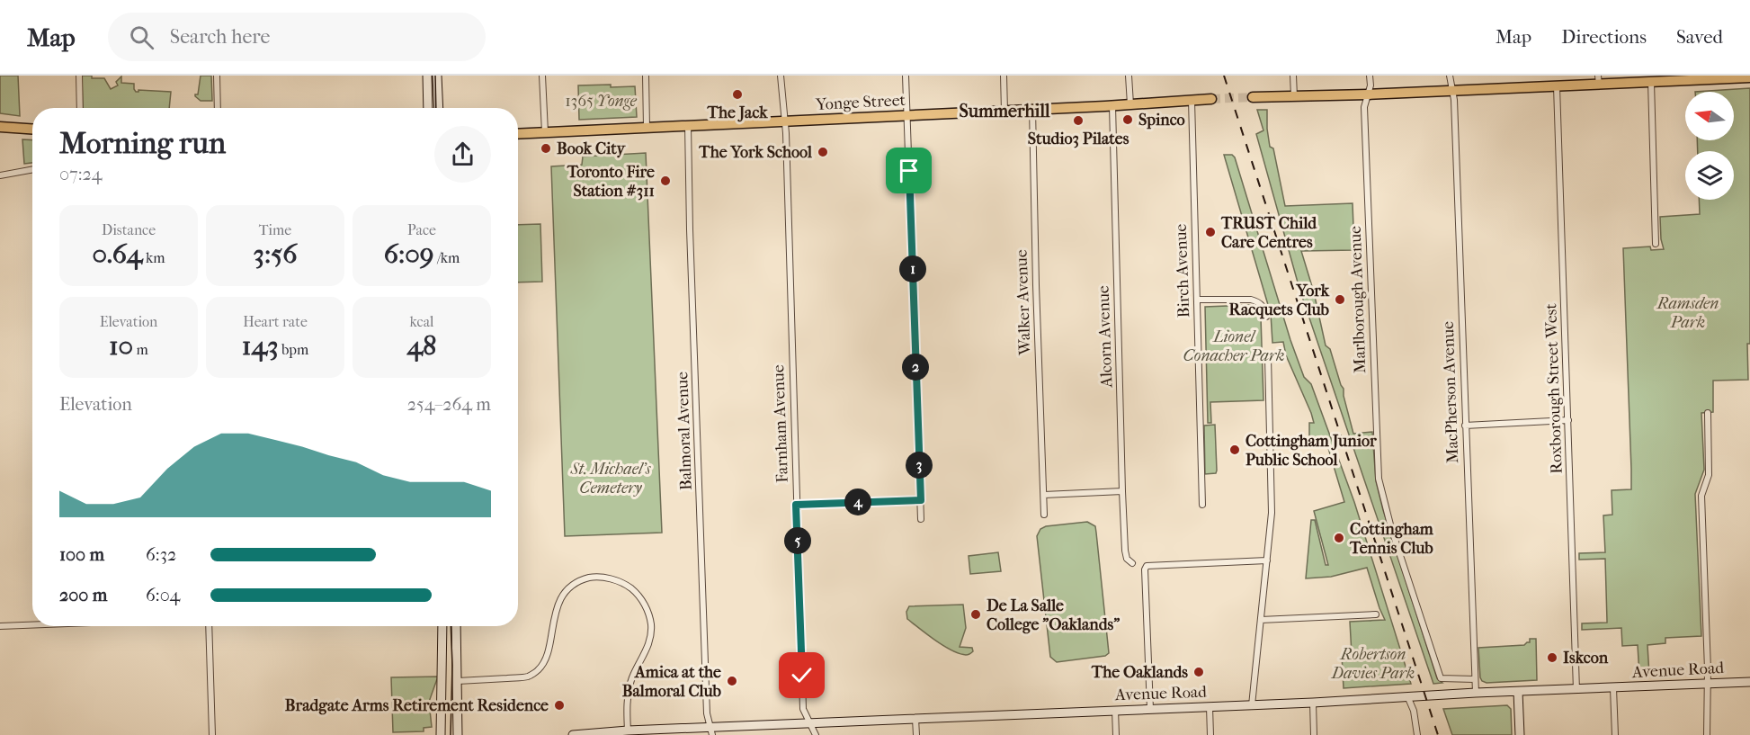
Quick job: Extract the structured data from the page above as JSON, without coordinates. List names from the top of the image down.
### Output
{
  "streets": {
    "main road": ["Yonge Street", "Avenue Road"],
    "street": [
      "Birch Avenue",
      "Marlborough Avenue",
      "Walker Avenue",
      "Alcorn Avenue",
      "Roxborough Street West",
      "MacPherson Avenue",
      "Farnham Avenue",
      "Balmoral Avenue"
    ]
  },
  "crossings": [
    ["Yonge Street", "Birch Avenue"],
    ["Yonge Street", "Walker Avenue"],
    ["Yonge Street", "Alcorn Avenue"],
    ["Yonge Street", "Farnham Avenue"],
    ["Yonge Street", "Balmoral Avenue"],
    ["Marlborough Avenue", "MacPherson Avenue"],
    ["Roxborough Street West", "Avenue Road"],
    ["MacPherson Avenue", "Avenue Road"],
    ["Farnham Avenue", "Avenue Road"],
    ["Balmoral Avenue", "Avenue Road"]
  ],
  "districts": ["Summerhill"],
  "parks": [
    "1365 Yonge",
    "Ramsden Park",
    "Lionel Conacher Park",
    "St. Michael's Cemetery",
    "Robertson Davies Park"
  ],
  "places": [
    "The Jack",
    "Spinco",
    "Studio3 Pilates",
    "Book City",
    "The York School",
    "Toronto Fire Station #311",
    "TRUST Child Care Centres",
    "York Racquets Club",
    "Cottingham Junior Public School",
    "Cottingham Tennis Club",
    "De La Salle College \"Oaklands\"",
    "Iskcon",
    "The Oaklands",
    "Amica at the Balmoral Club",
    "Bradgate Arms Retirement Residence"
  ],
  "north": "left",
  "page": {
    "header": "Map",
    "search": "Search here",
    "nav": ["Map", "Directions", "Saved"],
    "heading": ["Morning run", "07:24"],
    "stats": [
      ["Distance", "0.64 km"],
      ["Time", "3:56"],
      ["Pace", "6:09 /km"],
      ["Elevation", "10 m"],
      ["Heart rate", "143 bpm"],
      ["kcal", "48"]
    ],
    "pins": [
      "1",
      "2",
      "3",
      "4",
      "5"
    ],
    "chart": ["Elevation", "254–264 m"],
    "list": [
      {
        "name": "100 m",
        "note": "6:32"
      },
      {
        "name": "200 m",
        "note": "6:04"
      }
    ]
  }
}
